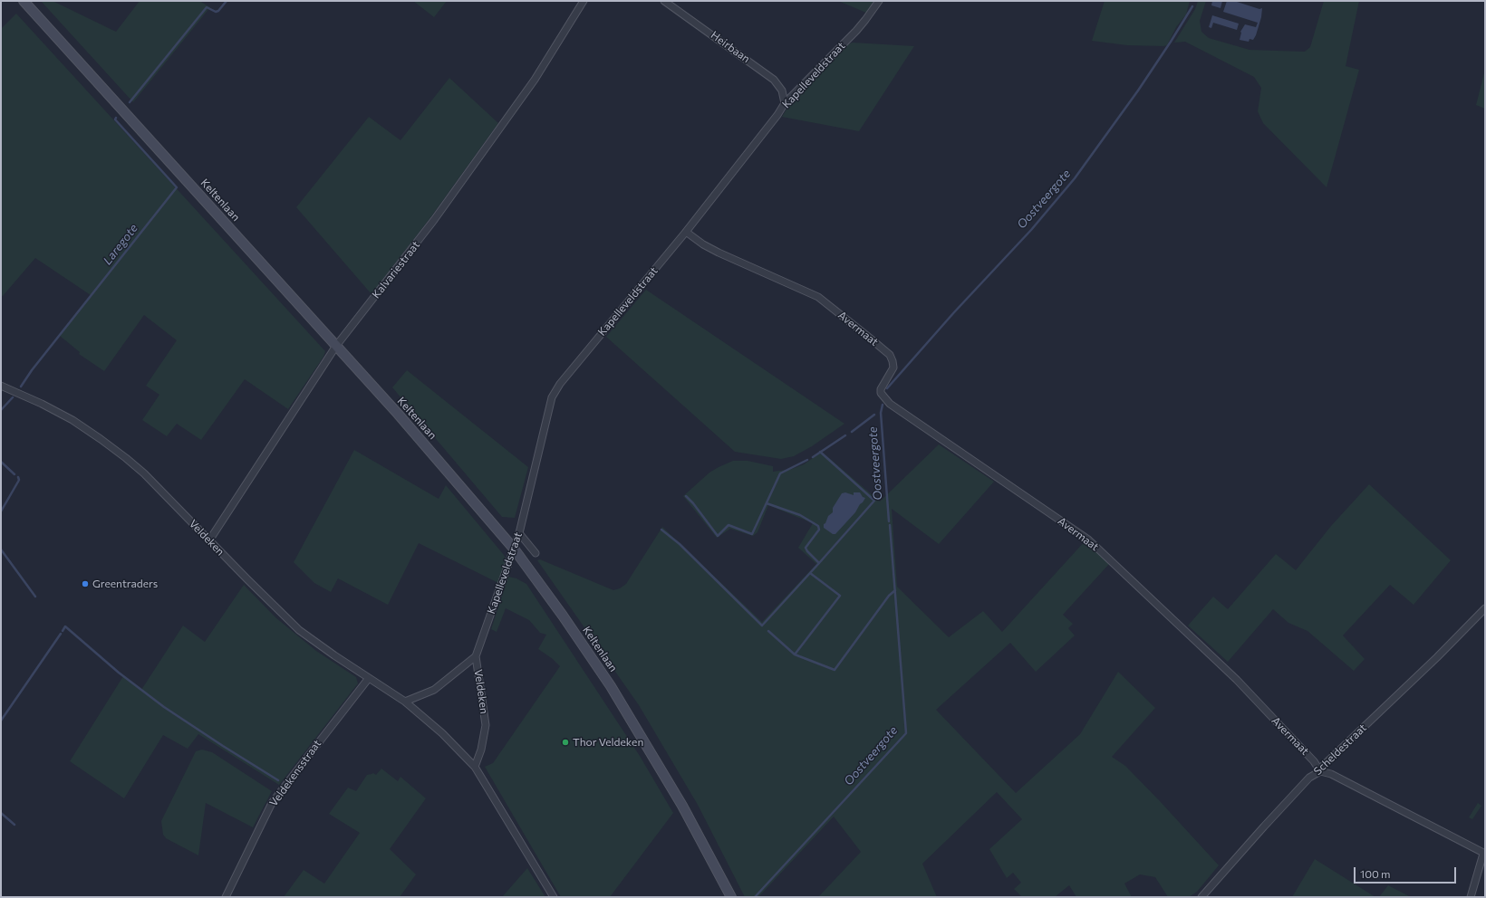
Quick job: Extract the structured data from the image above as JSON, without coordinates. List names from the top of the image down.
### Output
{
  "streets": {
    "main road": ["Keltenlaan"],
    "street": [
      "Heirbaan",
      "Kapelleveldstraat",
      "Kalvariestraat",
      "Avermaat",
      "Veldeken",
      "Scheldestraat",
      "Veldekensstraat"
    ]
  },
  "crossings": [
    ["Heirbaan", "Kapelleveldstraat"],
    ["Kapelleveldstraat", "Keltenlaan"],
    ["Kapelleveldstraat", "Avermaat"],
    ["Kapelleveldstraat", "Veldeken"],
    ["Keltenlaan", "Kalvariestraat"],
    ["Kalvariestraat", "Veldeken"],
    ["Avermaat", "Scheldestraat"],
    ["Veldeken", "Veldekensstraat"]
  ],
  "water": ["Oostveergote", "Laregote"],
  "places": ["Greentraders", "Thor Veldeken"],
  "scale_bar": "100 m"
}
